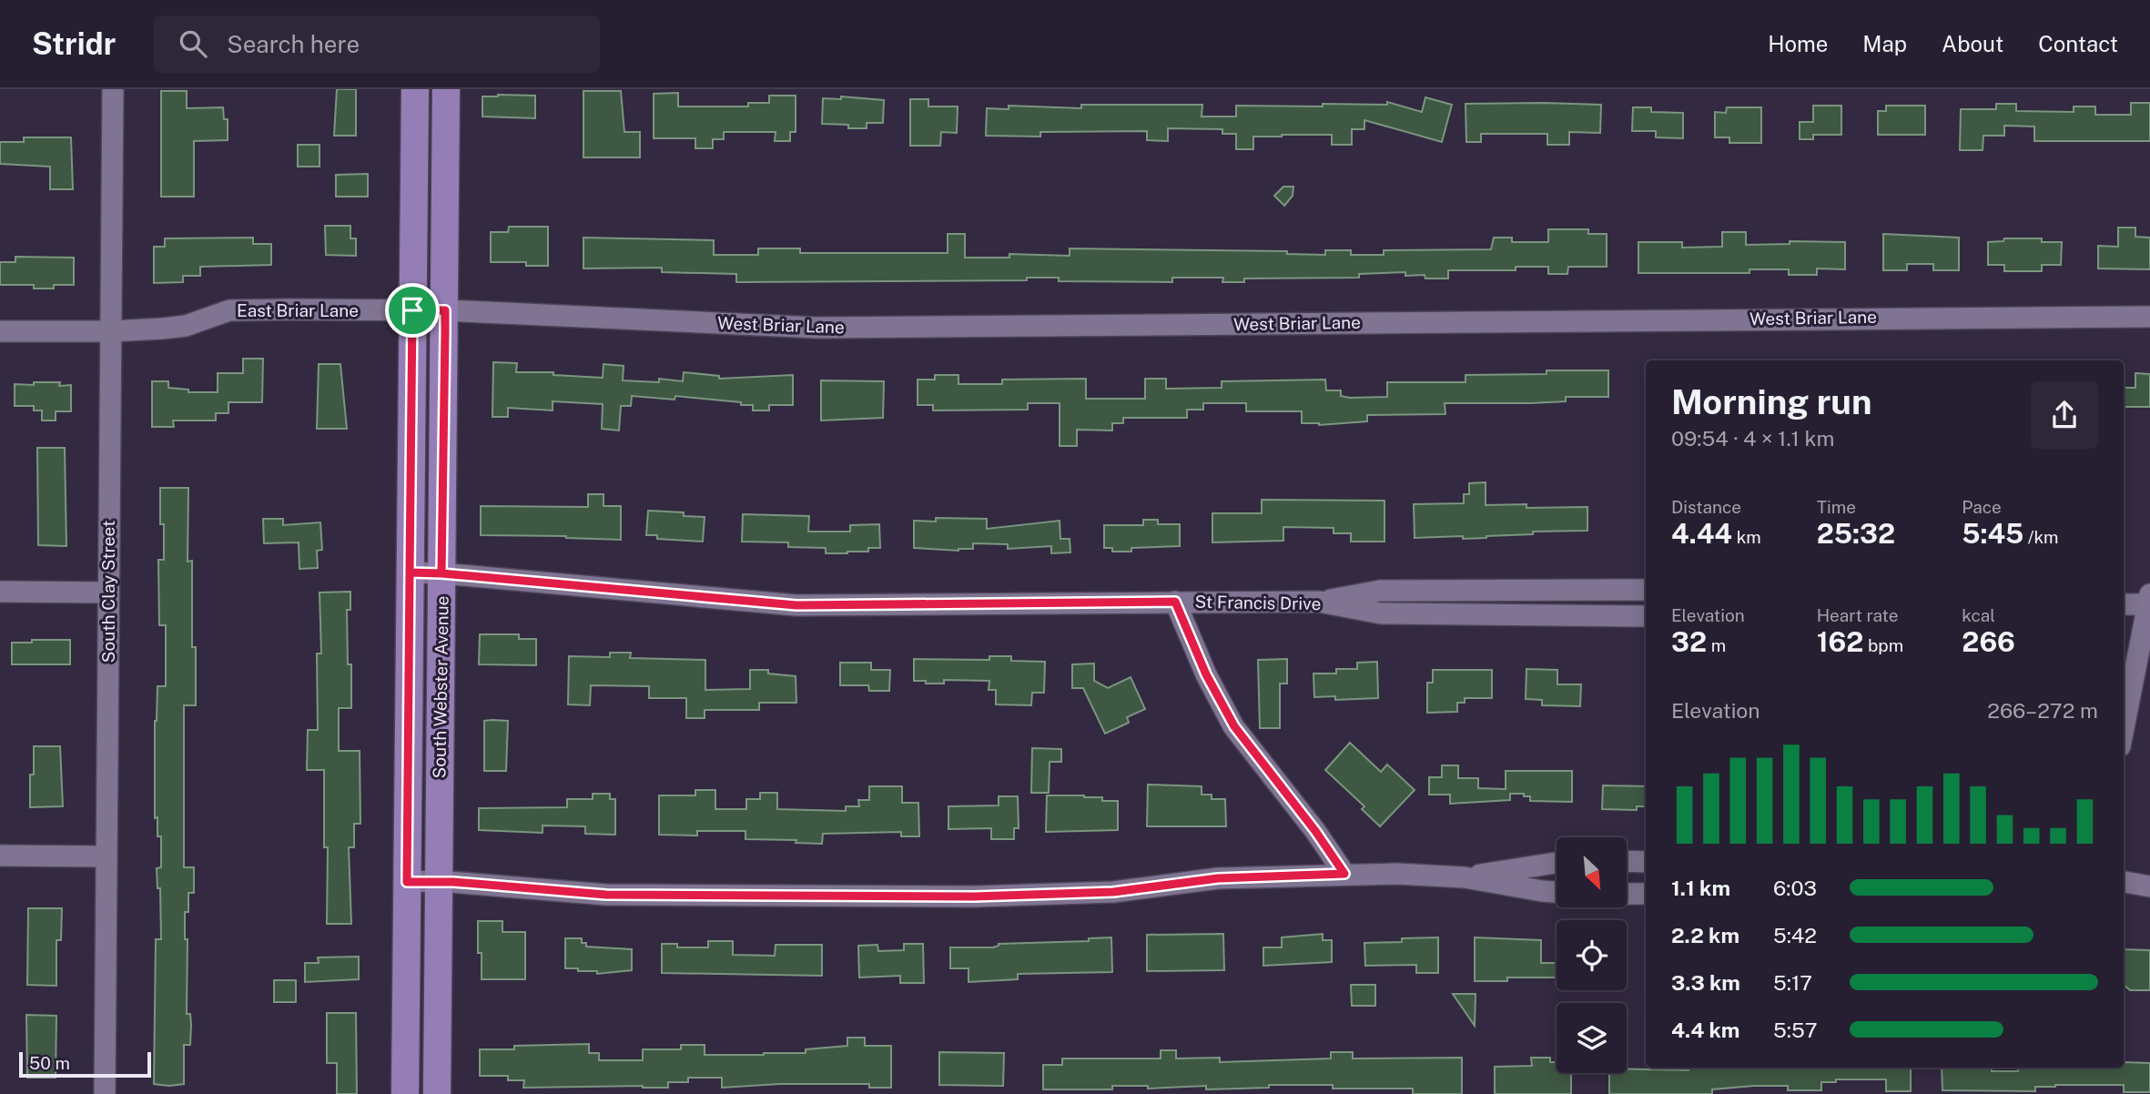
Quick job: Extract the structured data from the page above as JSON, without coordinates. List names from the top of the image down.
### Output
{
  "streets": {
    "main road": ["South Webster Avenue"],
    "street": [
      "East Briar Lane",
      "West Briar Lane",
      "South Clay Street",
      "St Francis Drive"
    ]
  },
  "crossings": [
    ["East Briar Lane", "West Briar Lane"],
    ["East Briar Lane", "South Clay Street"],
    ["East Briar Lane", "South Webster Avenue"],
    ["West Briar Lane", "South Webster Avenue"],
    ["St Francis Drive", "South Webster Avenue"]
  ],
  "scale_bar": "50 m",
  "north": "bottom right",
  "page": {
    "header": "Stridr",
    "search": "Search here",
    "nav": [
      "Home",
      "Map",
      "About",
      "Contact"
    ],
    "heading": ["Morning run", "09:54 · 4 × 1.1 km"],
    "stats": [
      ["Distance", "4.44 km"],
      ["Time", "25:32"],
      ["Pace", "5:45 /km"],
      ["Elevation", "32 m"],
      ["Heart rate", "162 bpm"],
      ["kcal", "266"]
    ],
    "chart": ["Elevation", "266–272 m"],
    "list": [
      {
        "name": "1.1 km",
        "note": "6:03"
      },
      {
        "name": "2.2 km",
        "note": "5:42"
      },
      {
        "name": "3.3 km",
        "note": "5:17"
      },
      {
        "name": "4.4 km",
        "note": "5:57"
      }
    ],
    "scale": "50 m"
  }
}
